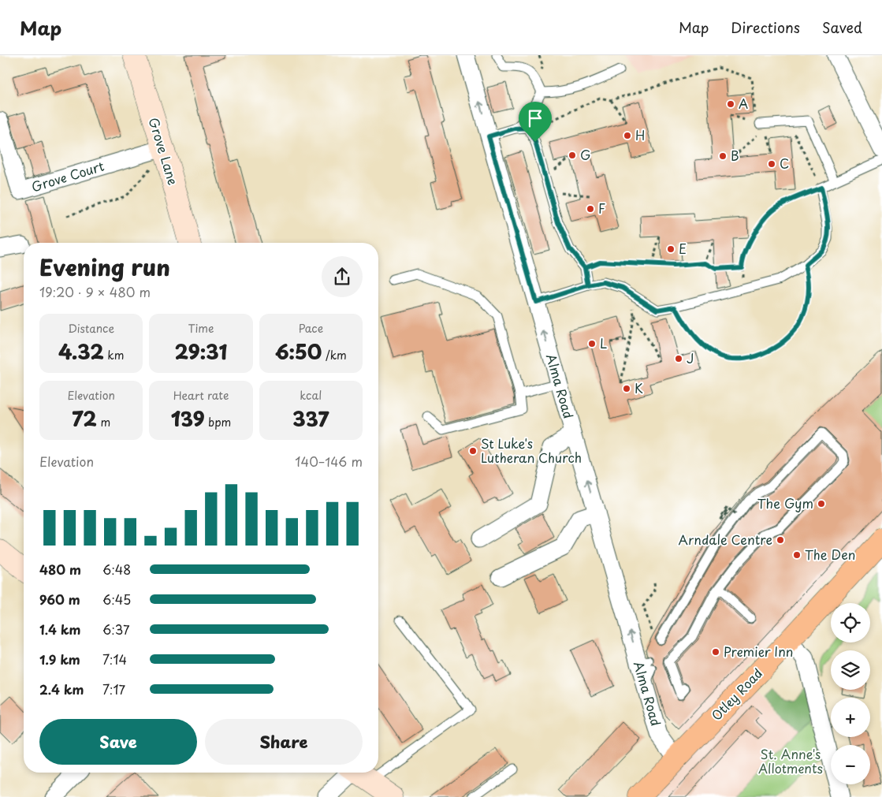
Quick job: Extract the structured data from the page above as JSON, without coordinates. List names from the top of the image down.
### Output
{
  "streets": {
    "highway": ["Otley Road"],
    "main road": ["Grove Lane"],
    "street": ["Grove Court", "Alma Road"]
  },
  "crossings": [
    ["Grove Lane", "Grove Court"],
    ["Alma Road", "Otley Road"]
  ],
  "one_way": ["Alma Road"],
  "parks": ["St. Anne's Allotments"],
  "places": [
    "A",
    "H",
    "G",
    "B",
    "C",
    "F",
    "E",
    "L",
    "J",
    "K",
    "St Luke's Lutheran Church",
    "The Gym",
    "Arndale Centre",
    "The Den",
    "Premier Inn"
  ],
  "page": {
    "header": "Map",
    "nav": ["Map", "Directions", "Saved"],
    "heading": ["Evening run", "19:20 · 9 × 480 m"],
    "stats": [
      ["Distance", "4.32 km"],
      ["Time", "29:31"],
      ["Pace", "6:50 /km"],
      ["Elevation", "72 m"],
      ["Heart rate", "139 bpm"],
      ["kcal", "337"]
    ],
    "chart": ["Elevation", "140–146 m"],
    "list": [
      {
        "name": "480 m",
        "note": "6:48"
      },
      {
        "name": "960 m",
        "note": "6:45"
      },
      {
        "name": "1.4 km",
        "note": "6:37"
      },
      {
        "name": "1.9 km",
        "note": "7:14"
      },
      {
        "name": "2.4 km",
        "note": "7:17"
      }
    ],
    "map_buttons": ["+", "−"],
    "buttons": ["Save", "Share"]
  }
}
